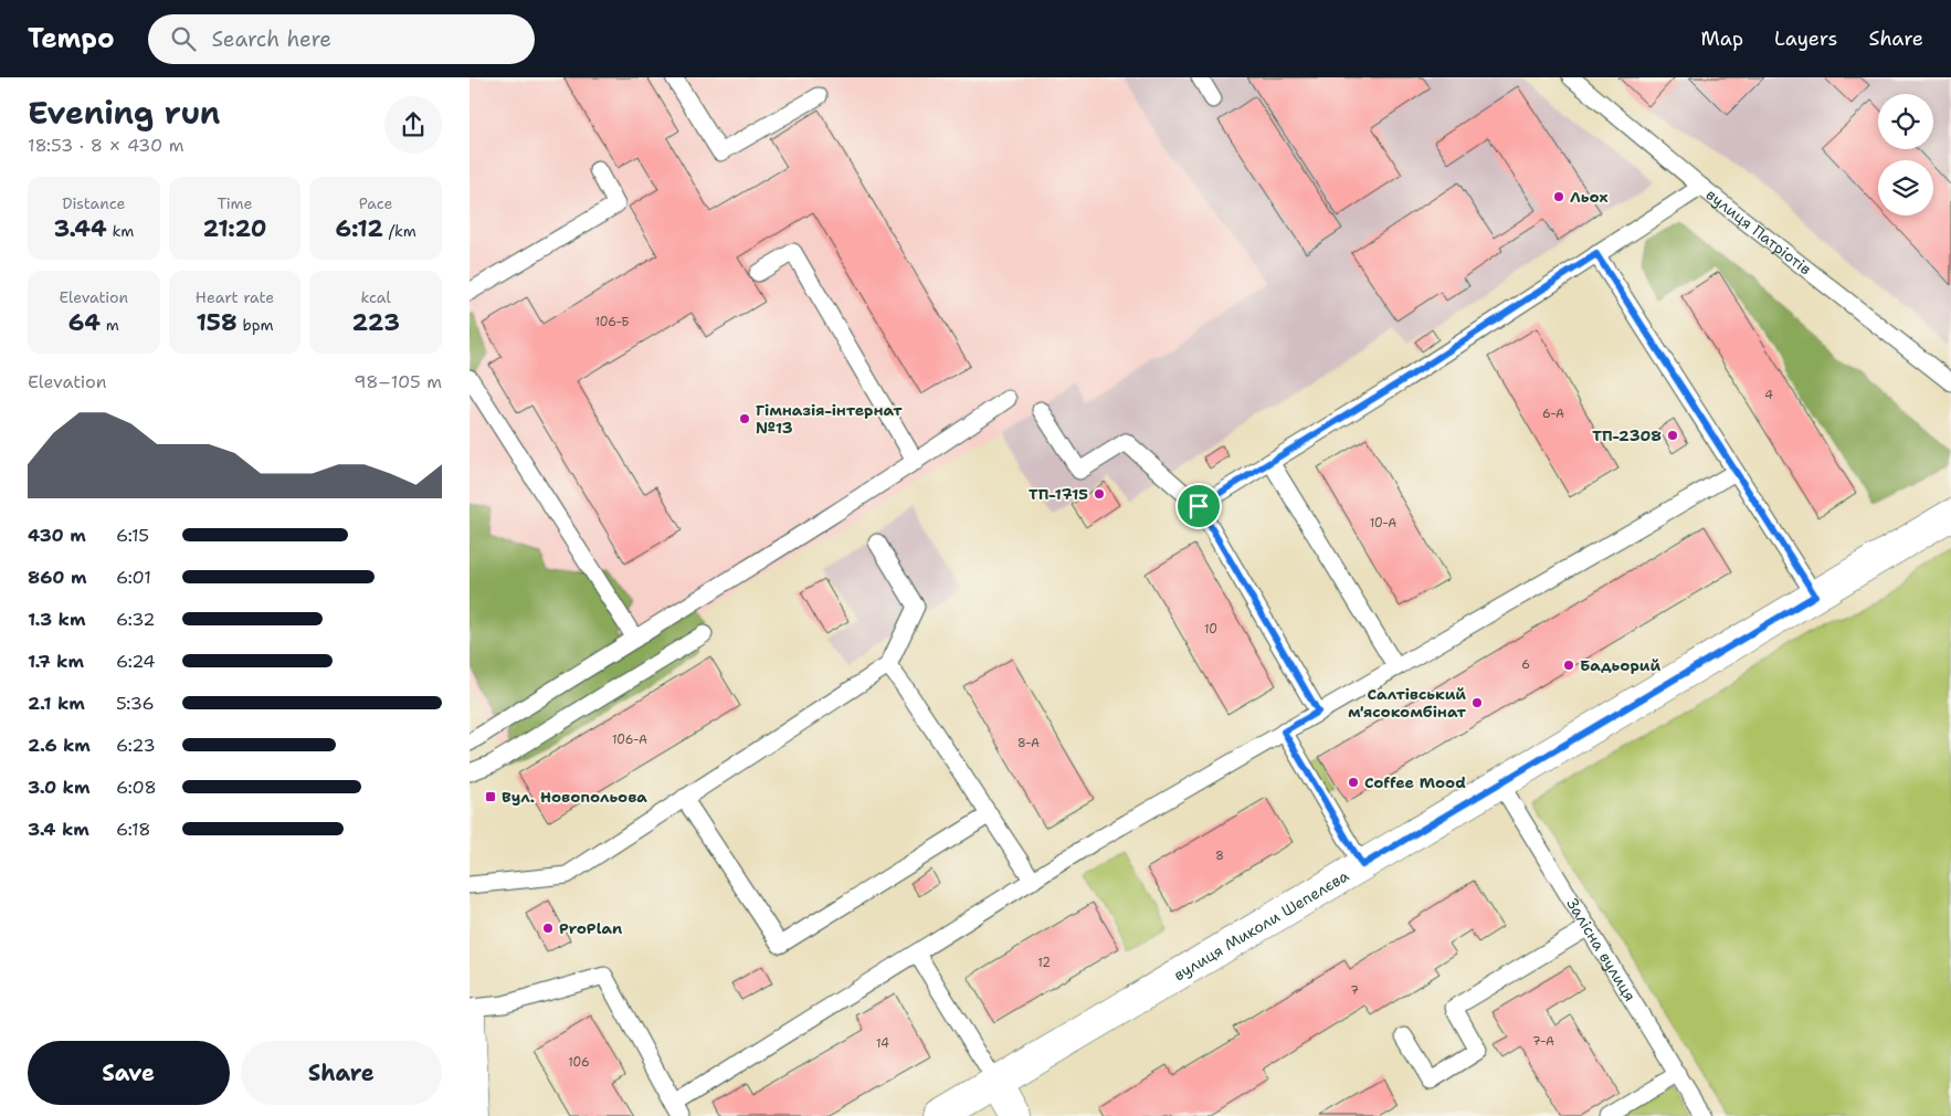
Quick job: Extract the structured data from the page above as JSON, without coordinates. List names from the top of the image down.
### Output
{
  "streets": {
    "street": ["вулиця Миколи Шепелєва"],
    "lane": ["вулиця Патріотів", "Залісна вулиця"]
  },
  "crossings": [
    ["вулиця Миколи Шепелєва", "Залісна вулиця"]
  ],
  "places": {
    "other": [
      "Льох",
      "Гімназія-інтернат №13",
      "ТП-2308",
      "ТП-1715",
      "Бадьорий",
      "Салтівський м'ясокомбінат",
      "Coffee Mood",
      "ProPlan"
    ],
    "transit": ["Вул. Новопольова"]
  },
  "house_numbers": [
    "106-Б",
    "4",
    "6-А",
    "10-А",
    "10",
    "6",
    "106-А",
    "8-А",
    "8",
    "12",
    "7",
    "7-А",
    "14",
    "106"
  ],
  "page": {
    "header": "Tempo",
    "search": "Search here",
    "nav": ["Map", "Layers", "Share"],
    "heading": ["Evening run", "18:53 · 8 × 430 m"],
    "stats": [
      ["Distance", "3.44 km"],
      ["Time", "21:20"],
      ["Pace", "6:12 /km"],
      ["Elevation", "64 m"],
      ["Heart rate", "158 bpm"],
      ["kcal", "223"]
    ],
    "chart": ["Elevation", "98–105 m"],
    "list": [
      {
        "name": "430 m",
        "note": "6:15"
      },
      {
        "name": "860 m",
        "note": "6:01"
      },
      {
        "name": "1.3 km",
        "note": "6:32"
      },
      {
        "name": "1.7 km",
        "note": "6:24"
      },
      {
        "name": "2.1 km",
        "note": "5:36"
      },
      {
        "name": "2.6 km",
        "note": "6:23"
      },
      {
        "name": "3.0 km",
        "note": "6:08"
      },
      {
        "name": "3.4 km",
        "note": "6:18"
      }
    ],
    "buttons": ["Save", "Share"]
  }
}
